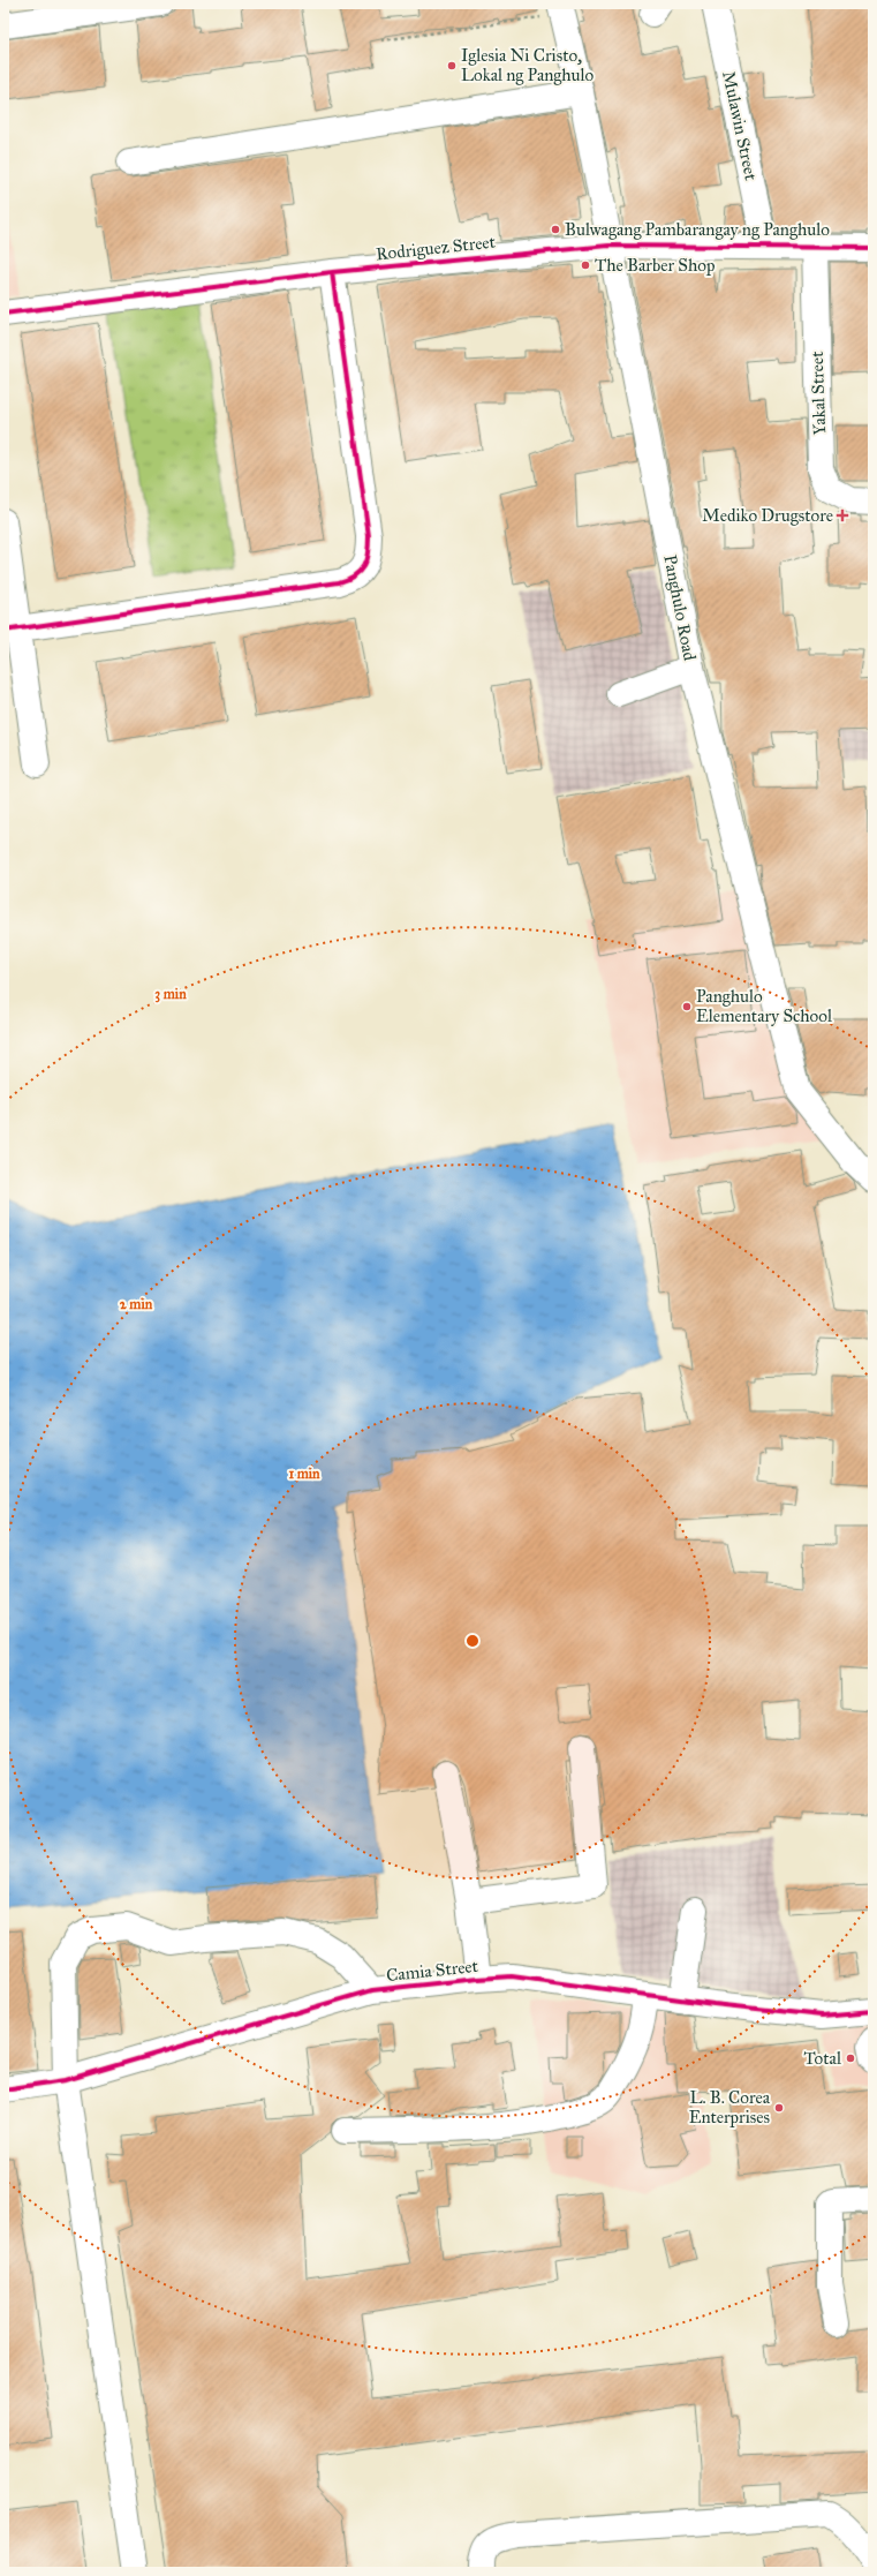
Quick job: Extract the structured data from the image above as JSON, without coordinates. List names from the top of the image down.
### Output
{
  "streets": {
    "street": [
      "Mulawin Street",
      "Rodriguez Street",
      "Yakal Street",
      "Panghulo Road",
      "Camia Street"
    ]
  },
  "crossings": [
    ["Mulawin Street", "Rodriguez Street"],
    ["Rodriguez Street", "Yakal Street"],
    ["Rodriguez Street", "Panghulo Road"]
  ],
  "places": {
    "other": [
      "Iglesia Ni Cristo, Lokal ng Panghulo",
      "Bulwagang Pambarangay ng Panghulo",
      "The Barber Shop",
      "Panghulo Elementary School",
      "Total",
      "L. B. Corea Enterprises"
    ],
    "health": ["Mediko Drugstore"]
  },
  "rings": ["3 min", "2 min", "1 min"]
}
